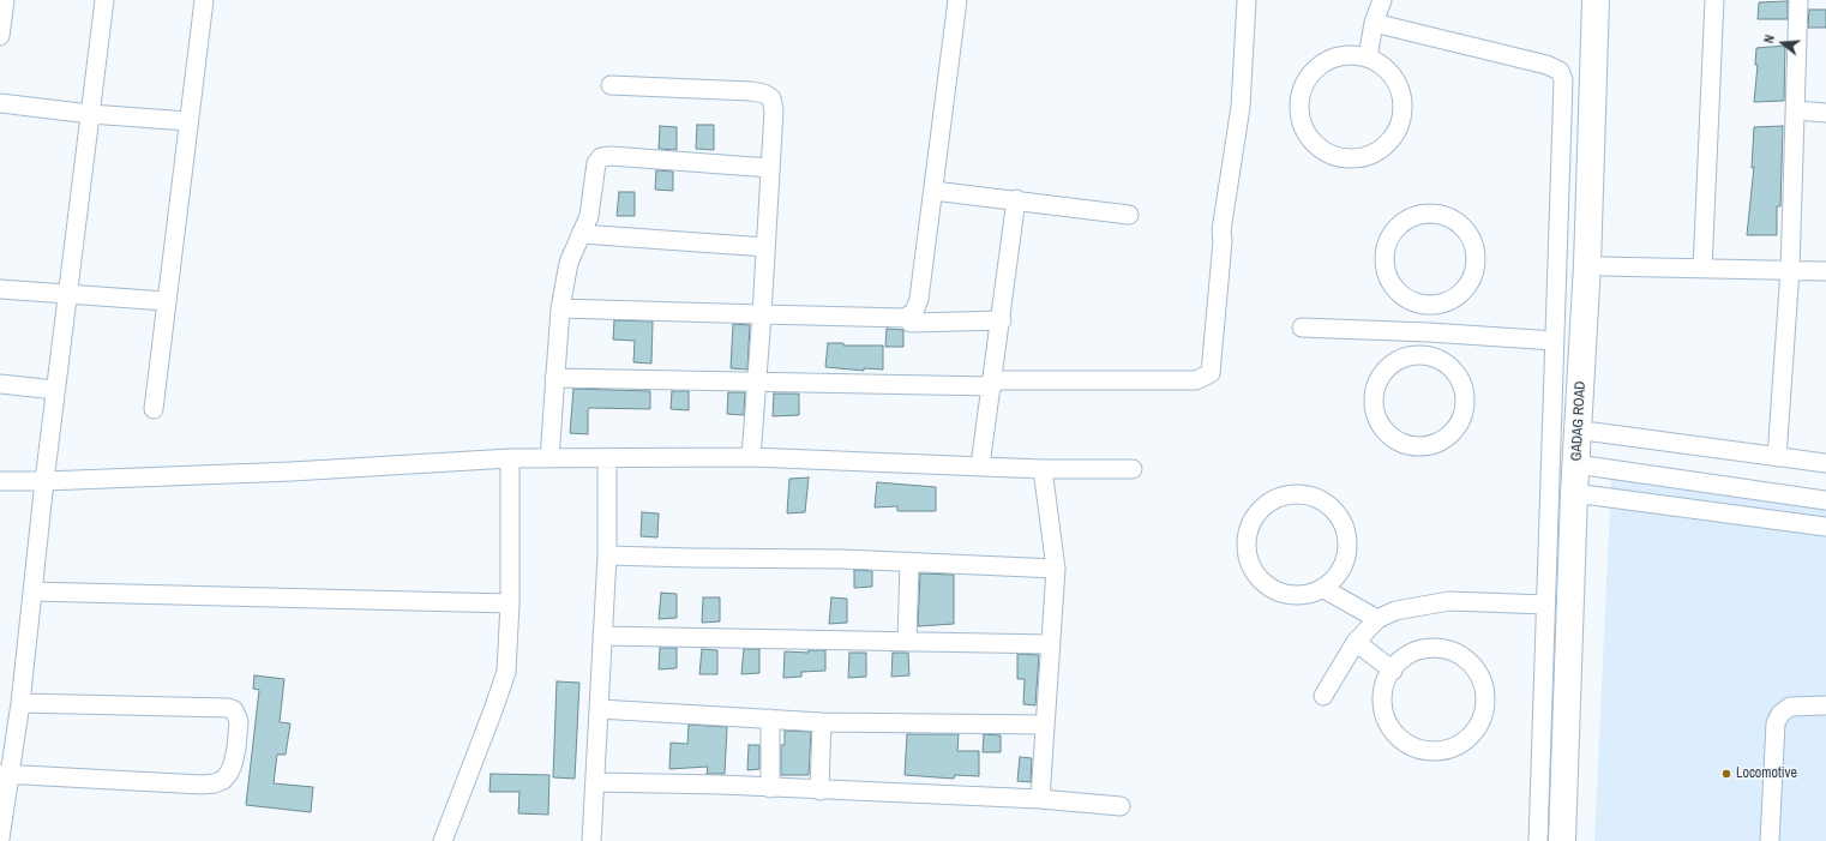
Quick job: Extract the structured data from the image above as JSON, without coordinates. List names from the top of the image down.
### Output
{
  "streets": {
    "highway": ["GADAG ROAD"]
  },
  "places": ["Locomotive"],
  "north": "left"
}
